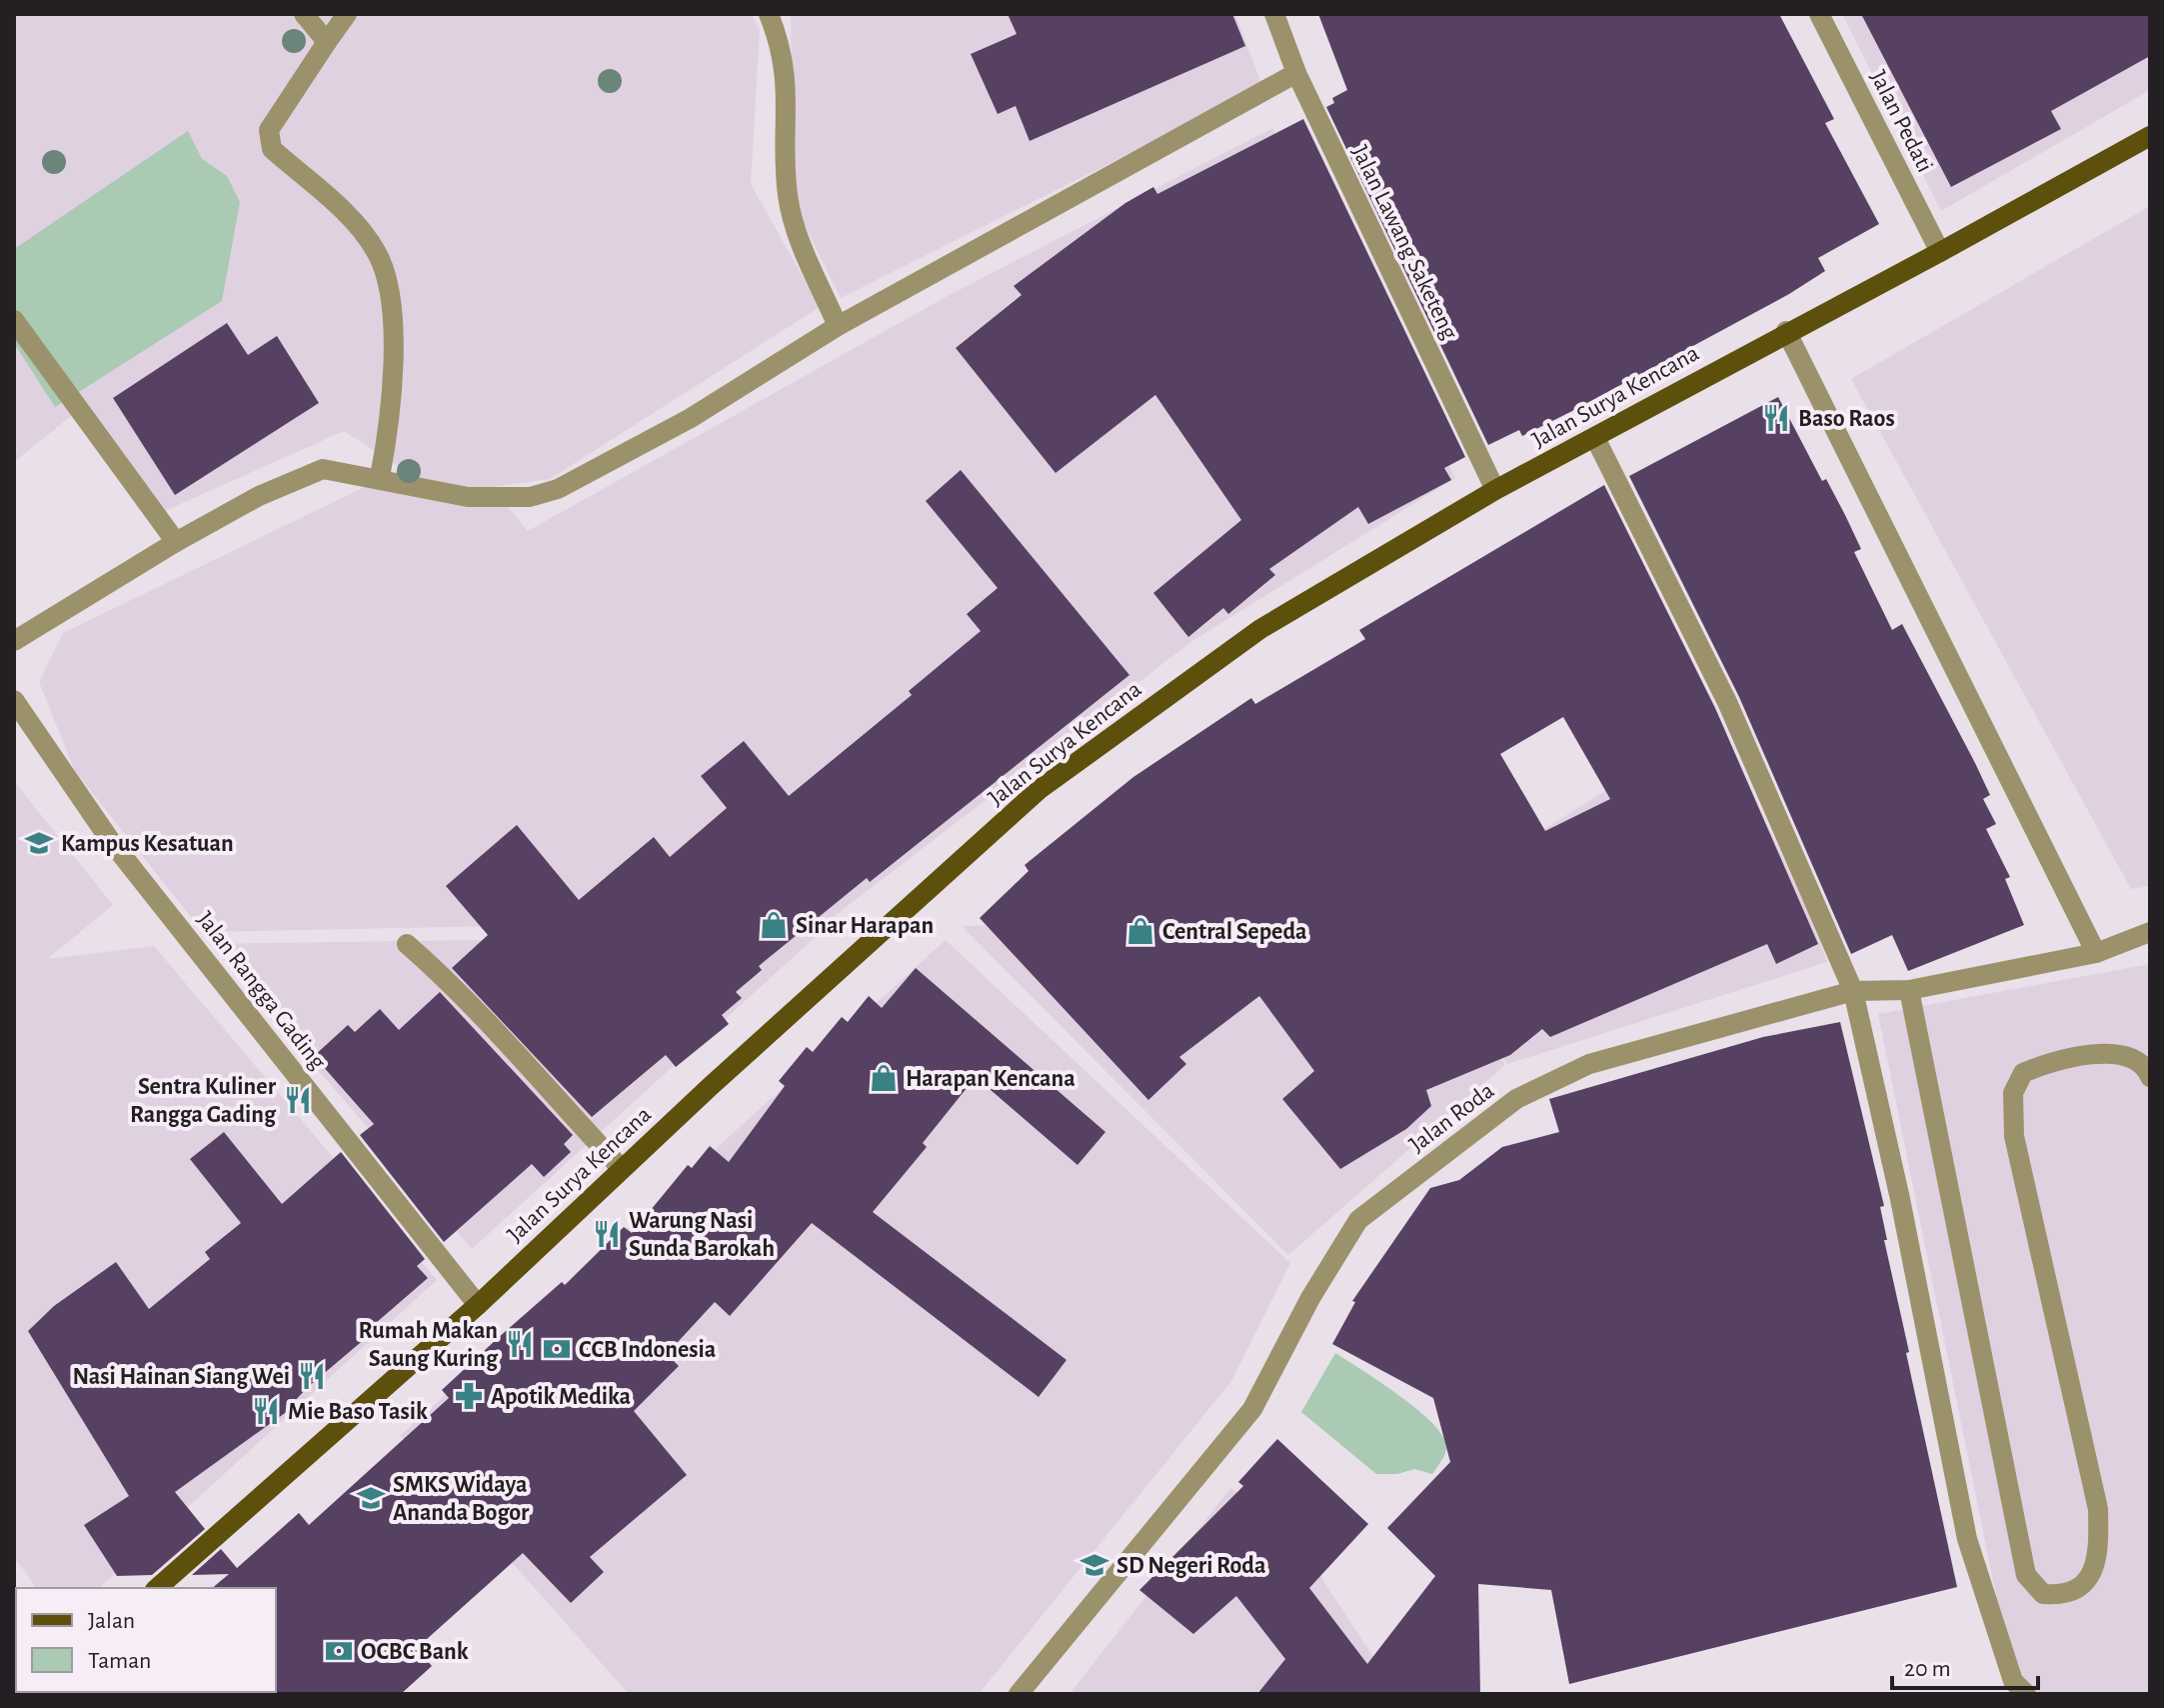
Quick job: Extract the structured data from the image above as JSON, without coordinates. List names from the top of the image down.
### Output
{
  "streets": {
    "main road": ["Jalan Surya Kencana"],
    "street": [
      "Jalan Pedati",
      "Jalan Lawang Saketeng",
      "Jalan Rangga Gading",
      "Jalan Roda"
    ]
  },
  "crossings": [
    ["Jalan Pedati", "Jalan Surya Kencana"],
    ["Jalan Lawang Saketeng", "Jalan Surya Kencana"],
    ["Jalan Surya Kencana", "Jalan Rangga Gading"]
  ],
  "places": {
    "restaurant": [
      "Baso Raos",
      "Sentra Kuliner Rangga Gading",
      "Warung Nasi Sunda Barokah",
      "Rumah Makan Saung Kuring",
      "Nasi Hainan Siang Wei",
      "Mie Baso Tasik"
    ],
    "school or university": ["Kampus Kesatuan", "SMKS Widaya Ananda Bogor", "SD Negeri Roda"],
    "shop": ["Sinar Harapan", "Central Sepeda", "Harapan Kencana"],
    "bank": ["CCB Indonesia", "OCBC Bank"],
    "pharmacy": ["Apotik Medika"]
  },
  "legend": ["Jalan", "Taman"],
  "scale_bar": "20 m"
}
